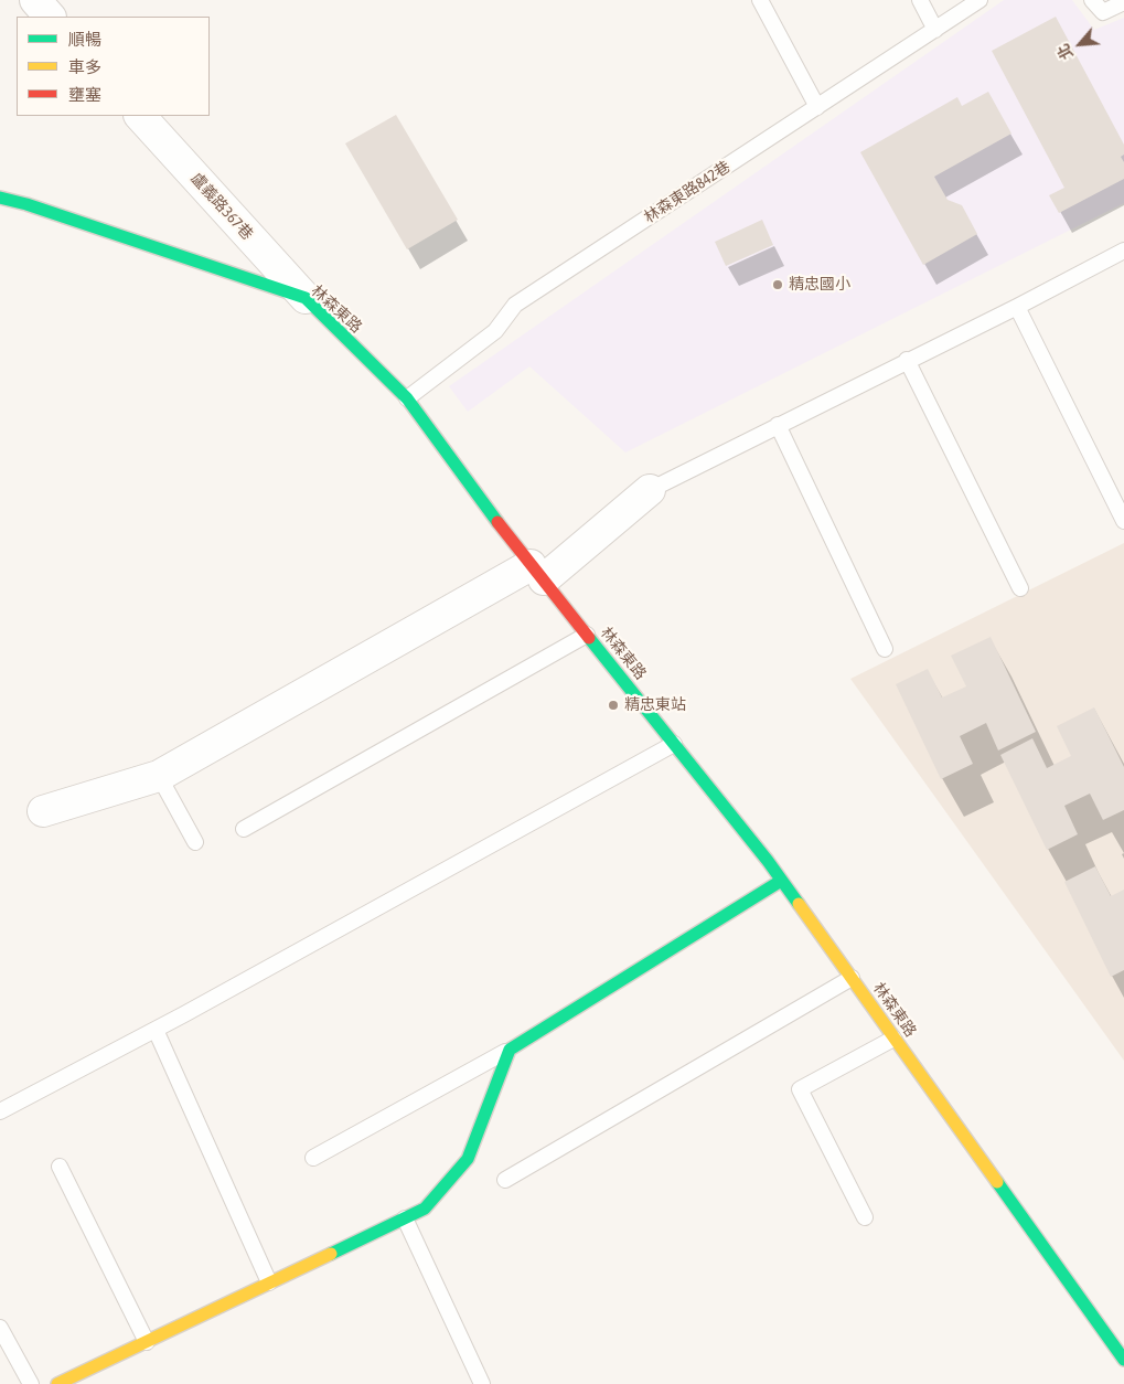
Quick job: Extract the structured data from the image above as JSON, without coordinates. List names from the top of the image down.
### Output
{
  "streets": {
    "main road": ["林森東路"],
    "street": ["盧義路367巷"],
    "lane": ["林森東路842巷"]
  },
  "crossings": [
    ["林森東路842巷", "林森東路"],
    ["盧義路367巷", "林森東路"]
  ],
  "places": ["精忠國小", "精忠東站"],
  "legend": ["順暢", "車多", "壅塞"],
  "north": "bottom left"
}
